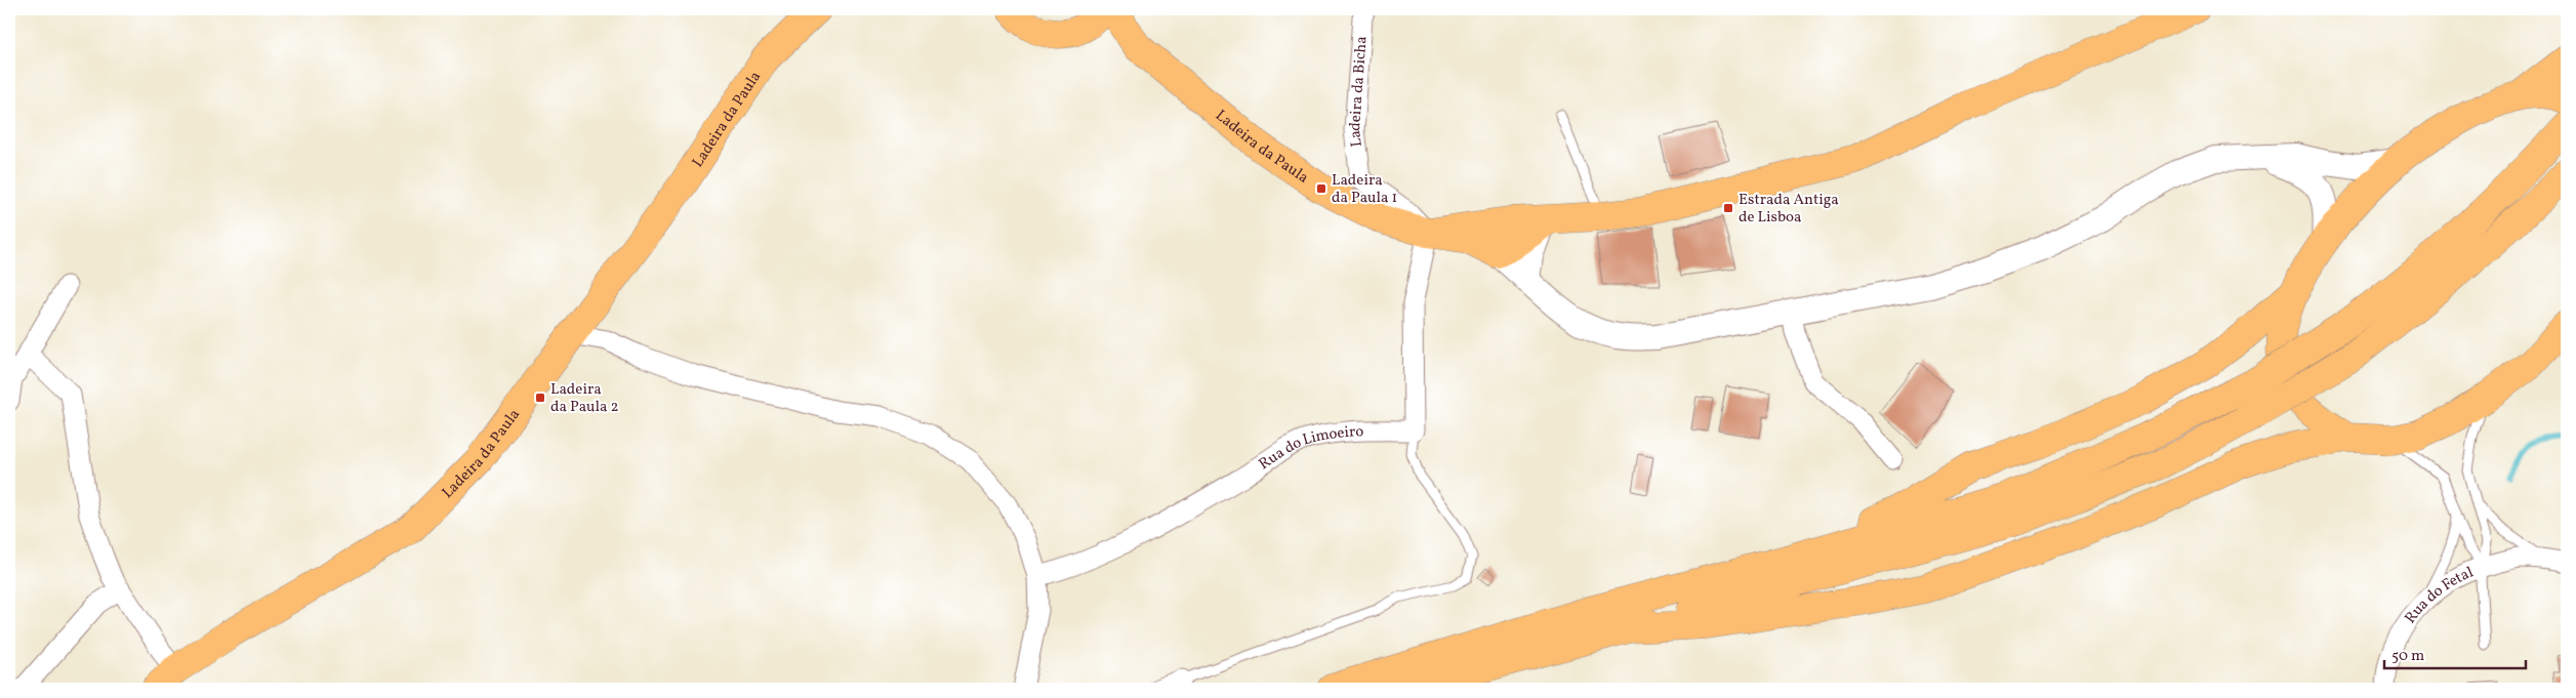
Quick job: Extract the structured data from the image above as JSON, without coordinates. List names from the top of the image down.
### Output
{
  "streets": {
    "main road": ["Ladeira da Paula"],
    "street": ["Ladeira da Bicha", "Rua do Limoeiro", "Rua do Fetal"]
  },
  "crossings": [
    ["Ladeira da Bicha", "Ladeira da Paula"]
  ],
  "places": {
    "transit": ["Ladeira da Paula 1", "Estrada Antiga de Lisboa", "Ladeira da Paula 2"]
  },
  "scale_bar": "50 m"
}
